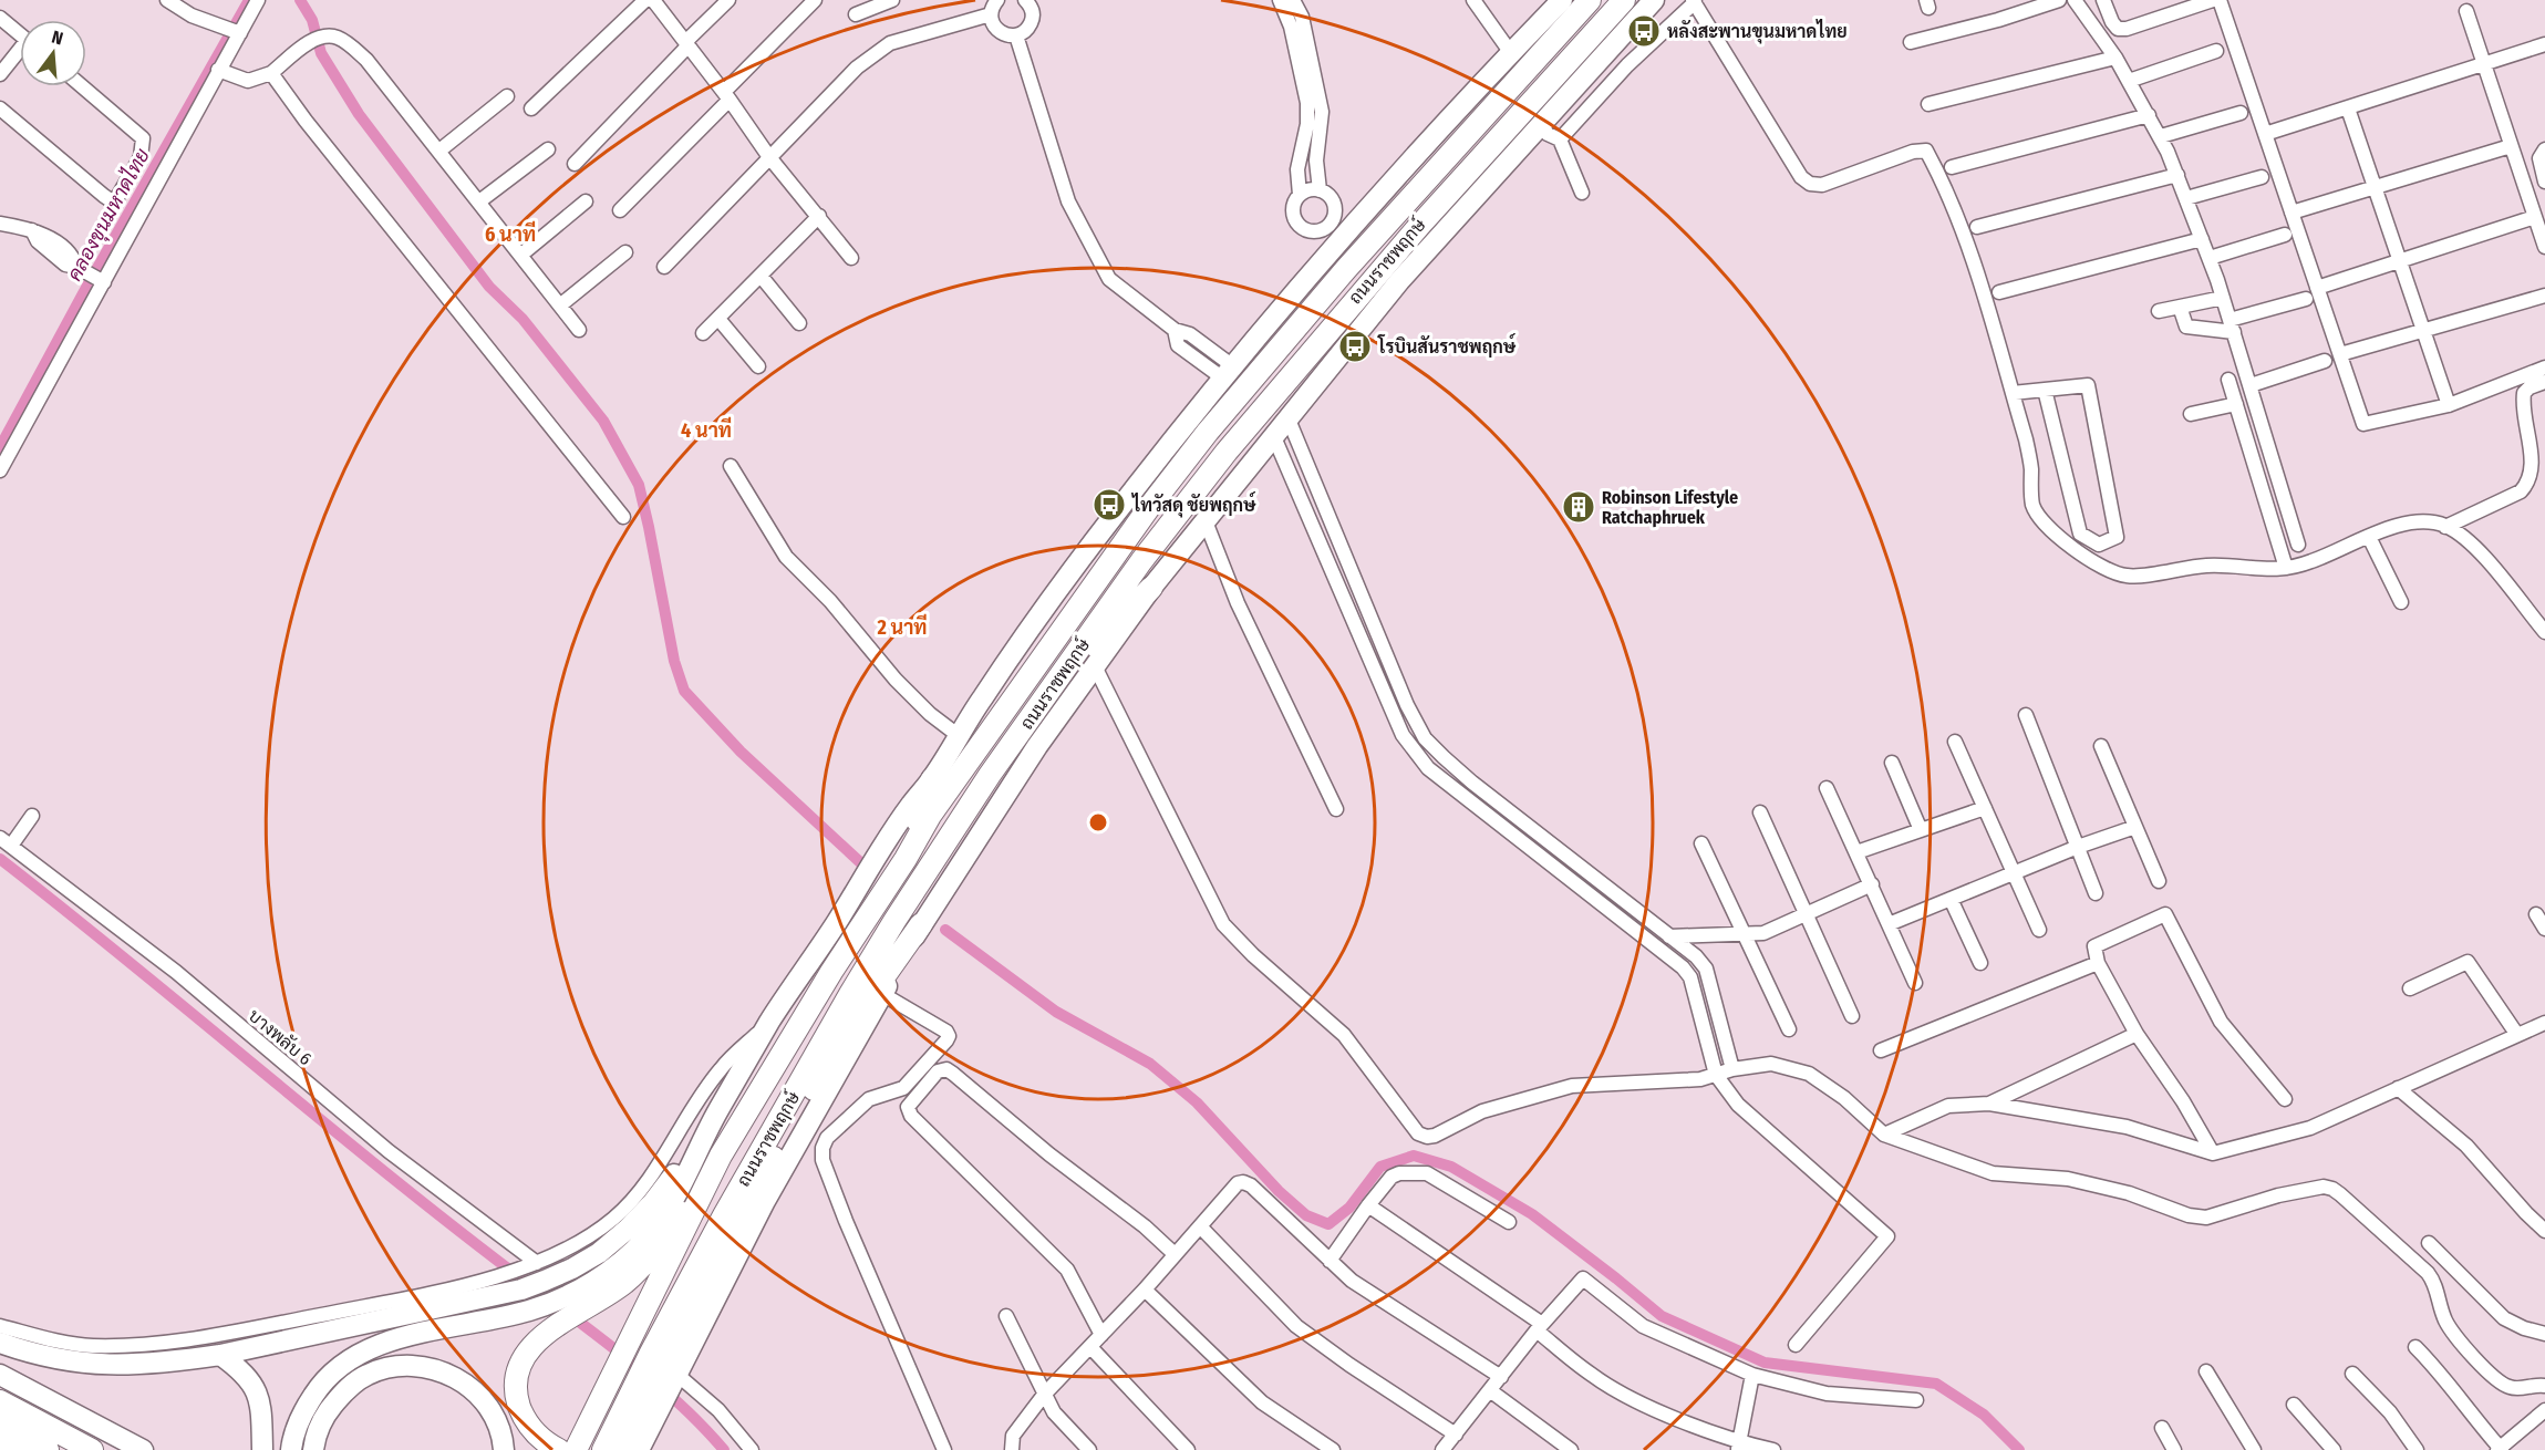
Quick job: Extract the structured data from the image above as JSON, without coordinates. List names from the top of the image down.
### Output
{
  "streets": {
    "main road": ["ถนนราชพฤกษ์"],
    "street": ["บางพลับ 6"]
  },
  "water": ["คลองขุนมหาดไทย"],
  "places": {
    "bus stop": ["หลังสะพานขุนมหาดไทย", "โรบินสันราชพฤกษ์", "ไทวัสดุ ชัยพฤกษ์"],
    "building": ["Robinson Lifestyle Ratchaphruek"]
  },
  "north": "top",
  "rings": ["6 นาที", "4 นาที", "2 นาที"]
}
